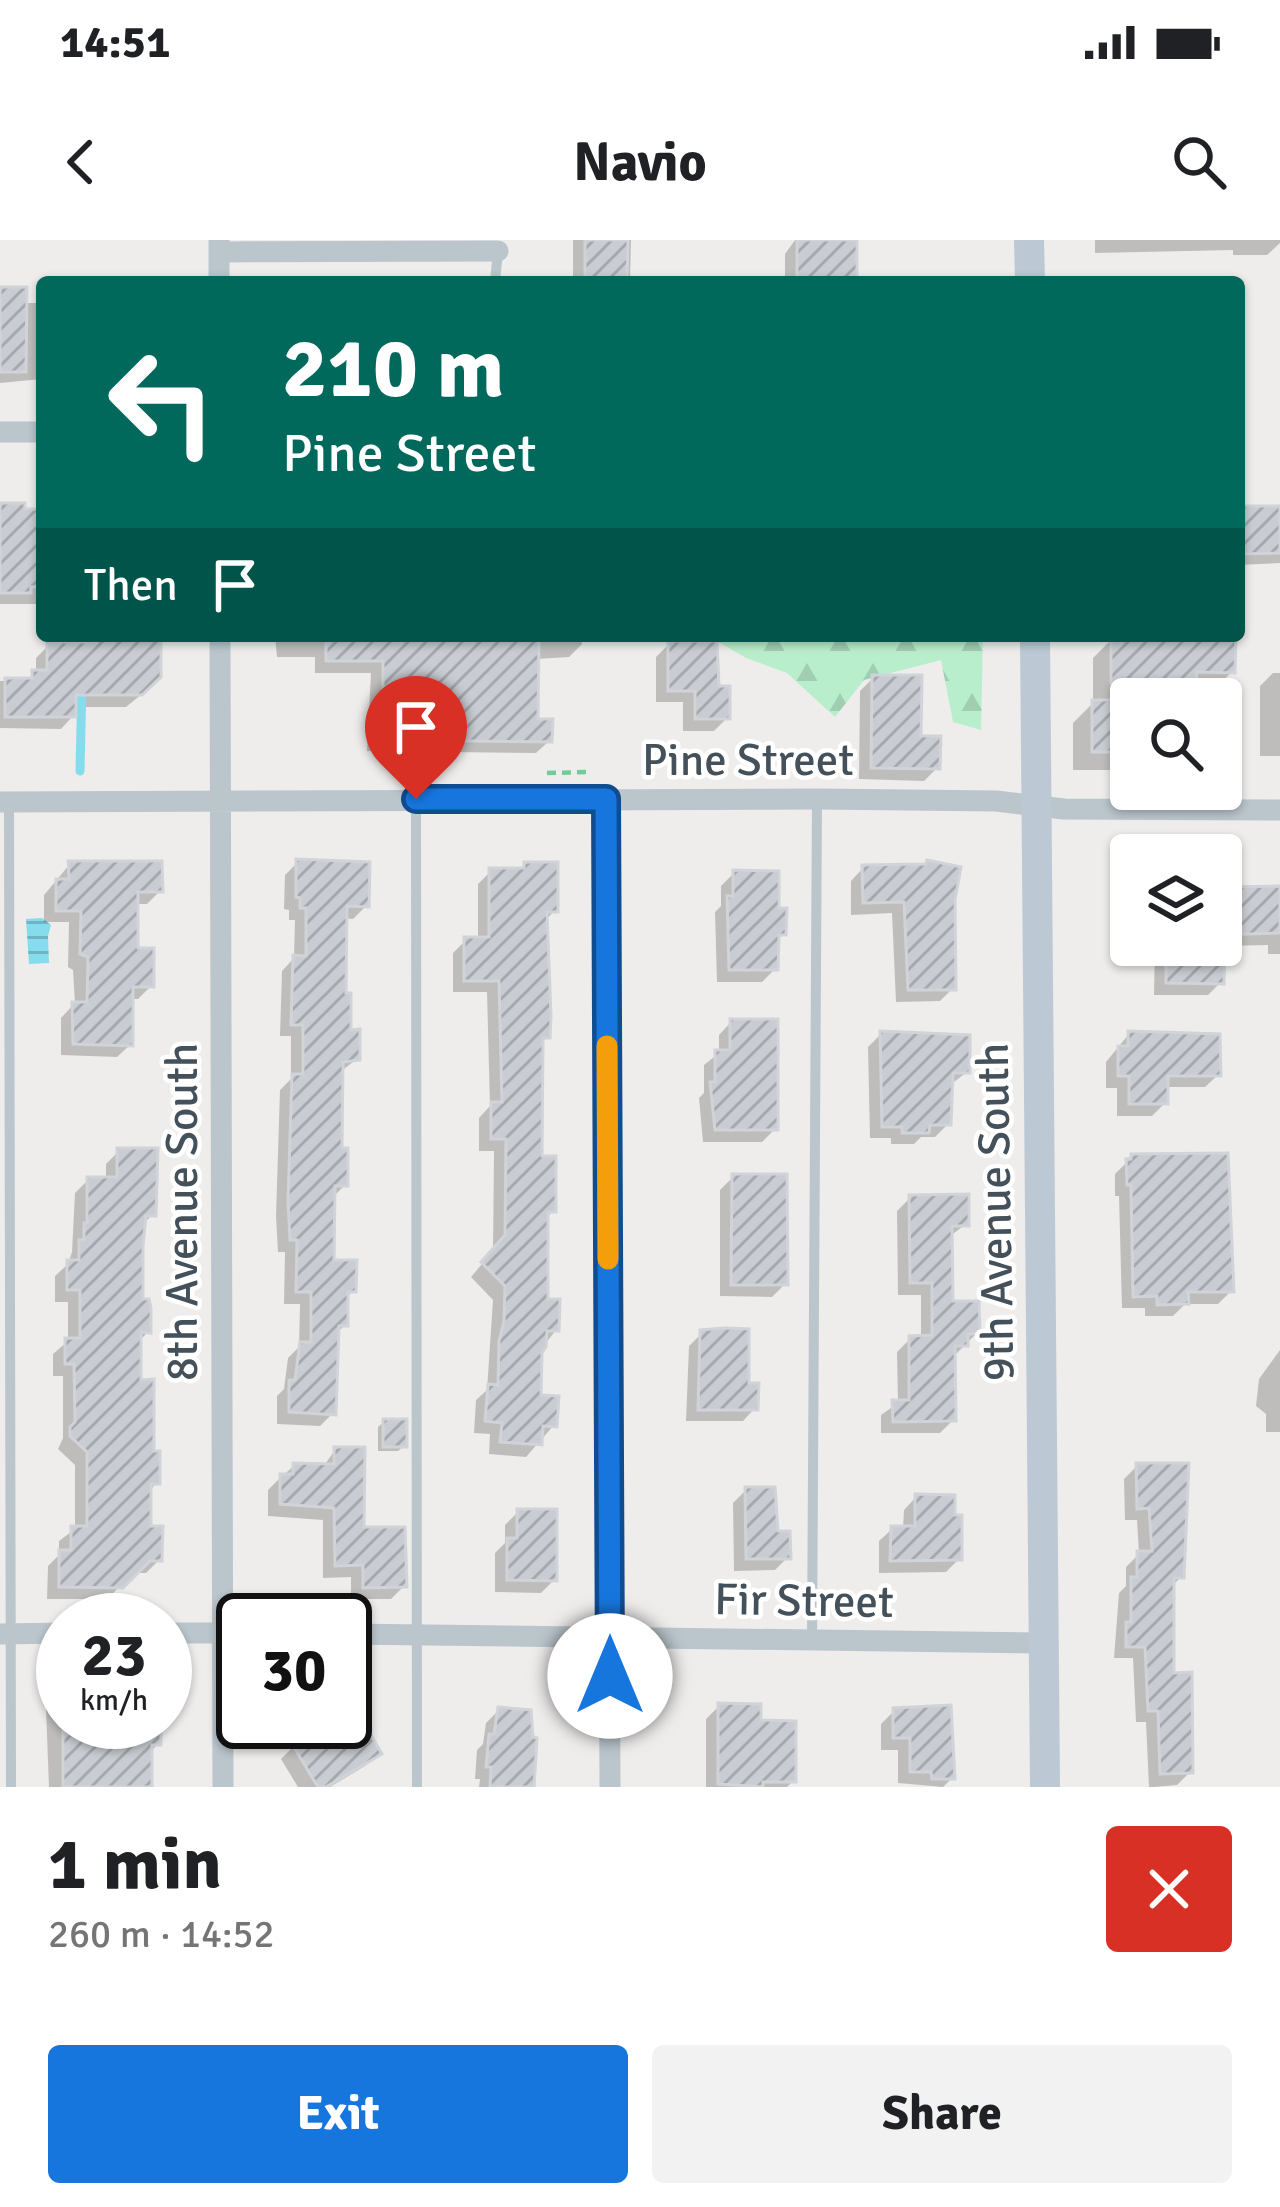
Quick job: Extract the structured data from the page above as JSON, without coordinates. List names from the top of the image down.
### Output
{
  "streets": {
    "main road": ["9th Avenue South"],
    "street": ["Pine Street", "8th Avenue South", "Fir Street"]
  },
  "crossings": [
    ["Pine Street", "8th Avenue South"],
    ["Pine Street", "9th Avenue South"],
    ["9th Avenue South", "Fir Street"]
  ],
  "page": {
    "status": "14:51",
    "header": "Navio",
    "turn": ["210 m", "Pine Street"],
    "then": "Then",
    "speed": "23 km/h",
    "limit": "30",
    "heading": ["1 min", "260 m · 14:52"],
    "buttons": ["Exit", "Share"]
  }
}
